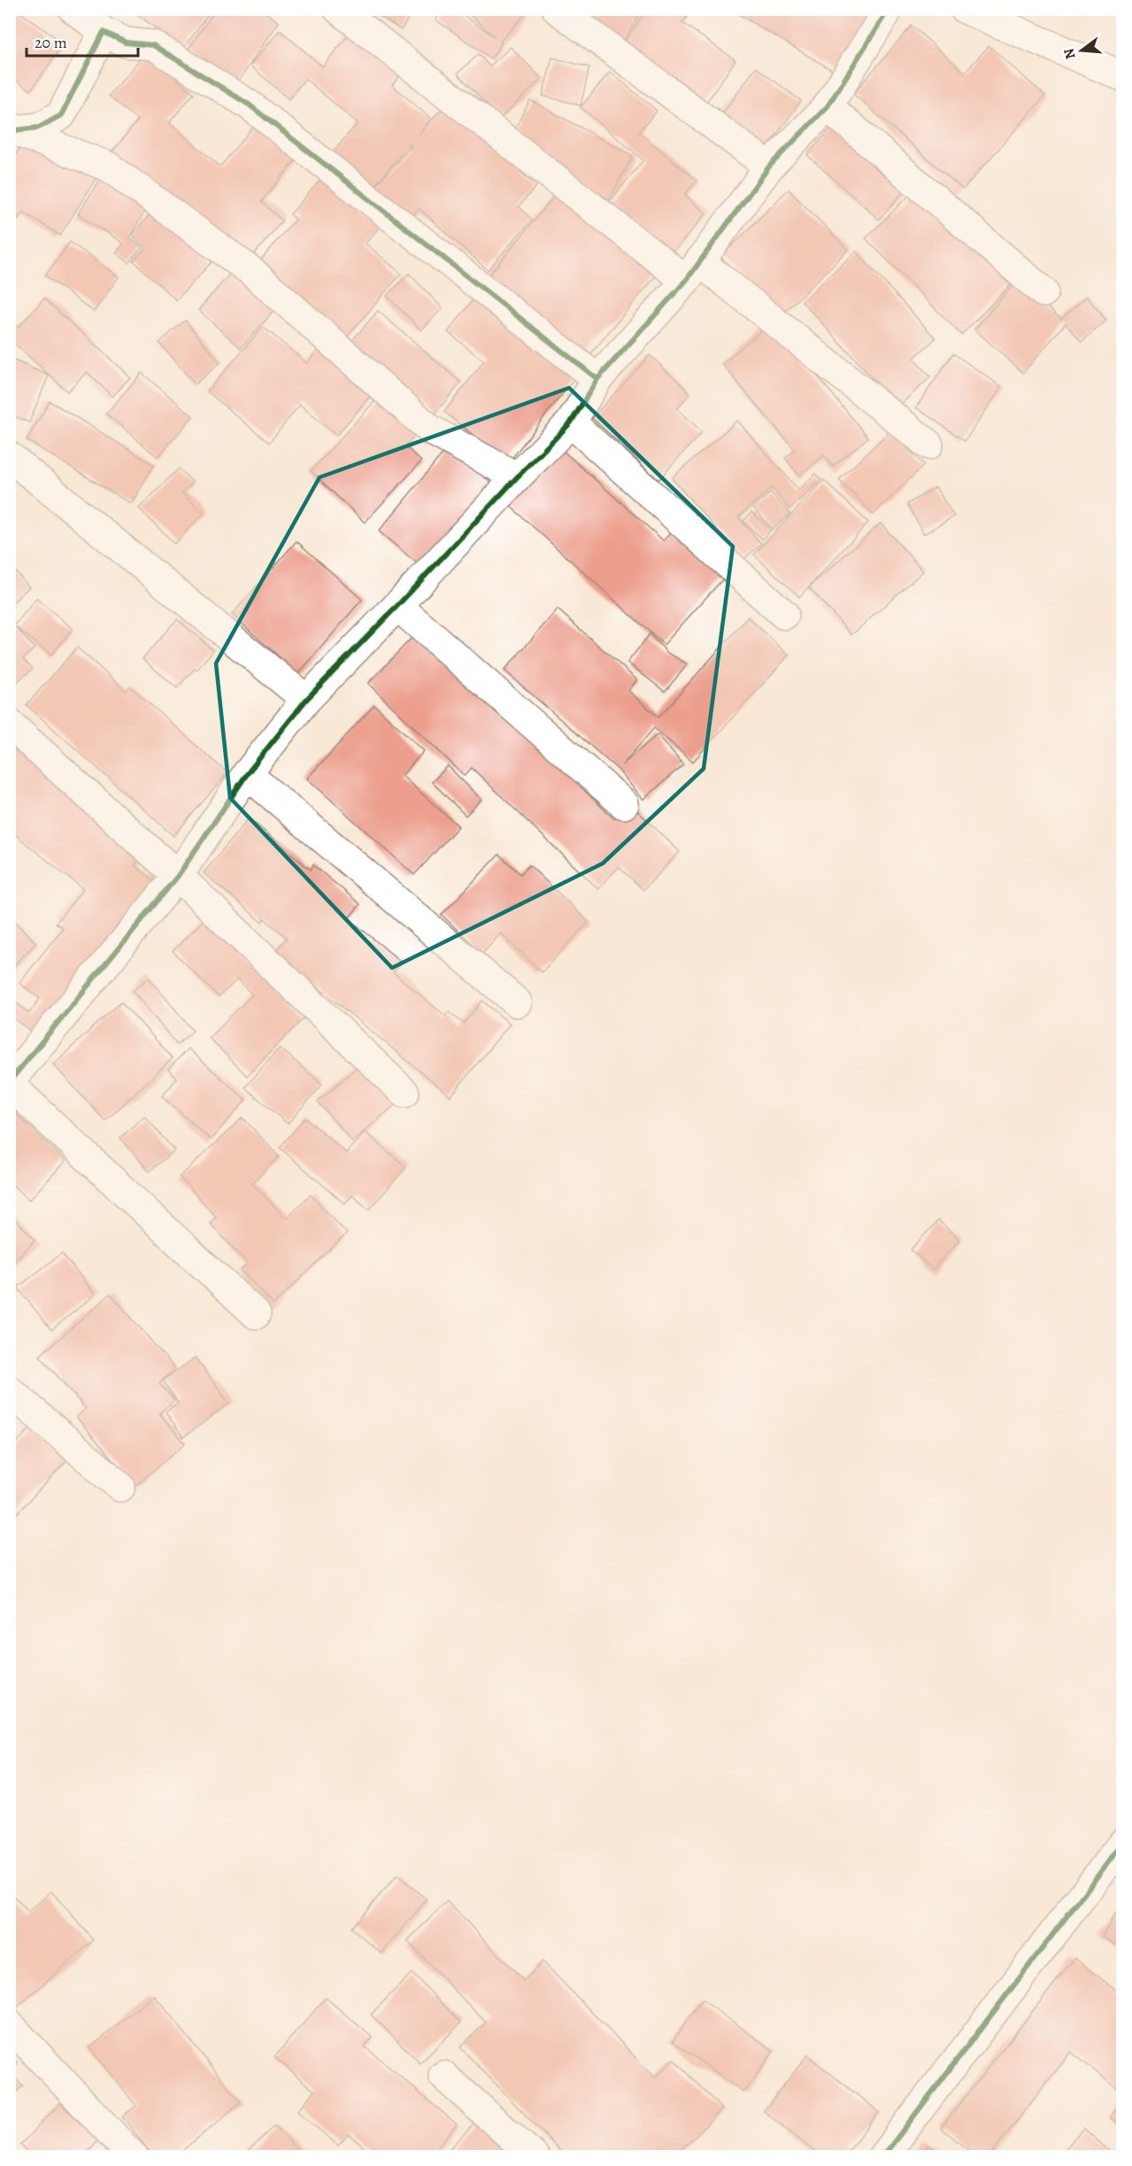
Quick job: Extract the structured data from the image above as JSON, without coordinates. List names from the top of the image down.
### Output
{
  "scale_bar": "20 m",
  "north": "left"
}
